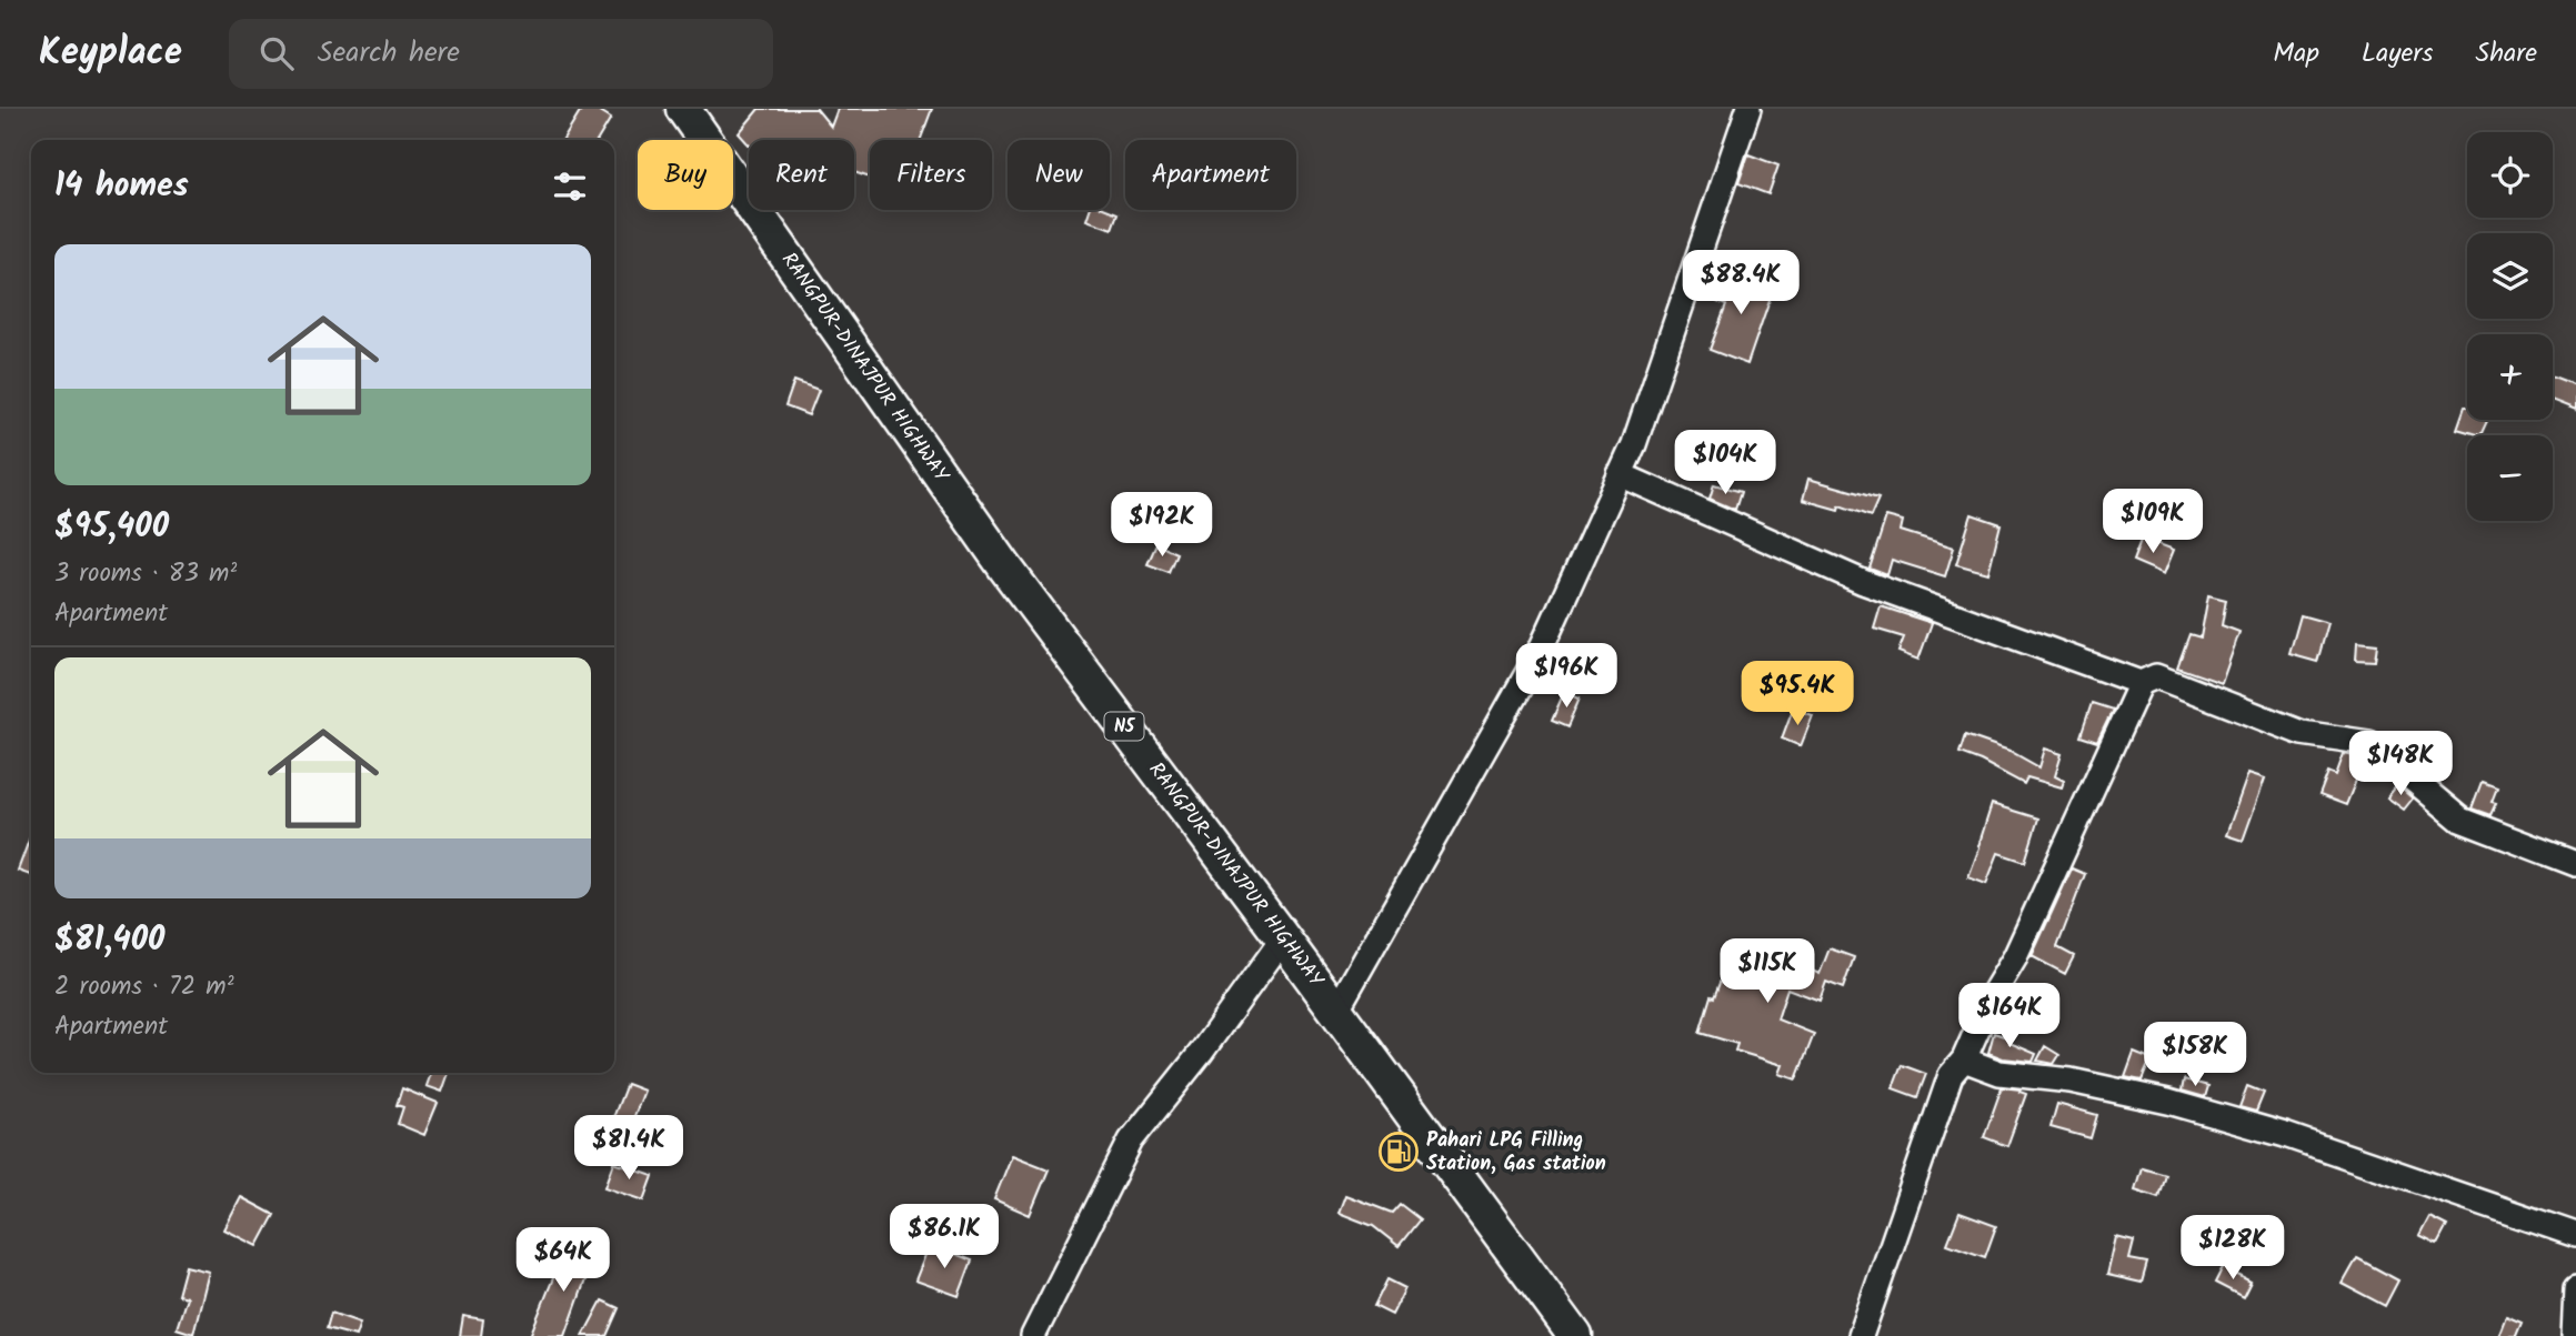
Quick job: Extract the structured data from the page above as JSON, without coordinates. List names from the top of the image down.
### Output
{
  "streets": {
    "highway": ["RANGPUR-DINAJPUR HIGHWAY", "N5"]
  },
  "places": {
    "fuel station": ["Pahari LPG Filling Station, Gas station"]
  },
  "page": {
    "header": "Keyplace",
    "search": "Search here",
    "nav": ["Map", "Layers", "Share"],
    "map_buttons": ["+", "−"],
    "chip": [
      "Buy",
      "Rent",
      "Filters",
      "New",
      "Apartment"
    ],
    "heading": "14 homes",
    "list": [
      {
        "name": "$95,400",
        "note": "3 rooms · 83 m² · Apartment"
      },
      {
        "name": "$81,400",
        "note": "2 rooms · 72 m² · Apartment"
      }
    ],
    "price": [
      "$88.4K",
      "$104K",
      "$109K",
      "$192K",
      "$196K",
      "$95.4K",
      "$148K",
      "$115K",
      "$164K",
      "$158K",
      "$81.4K",
      "$86.1K",
      "$128K",
      "$64K"
    ]
  }
}
